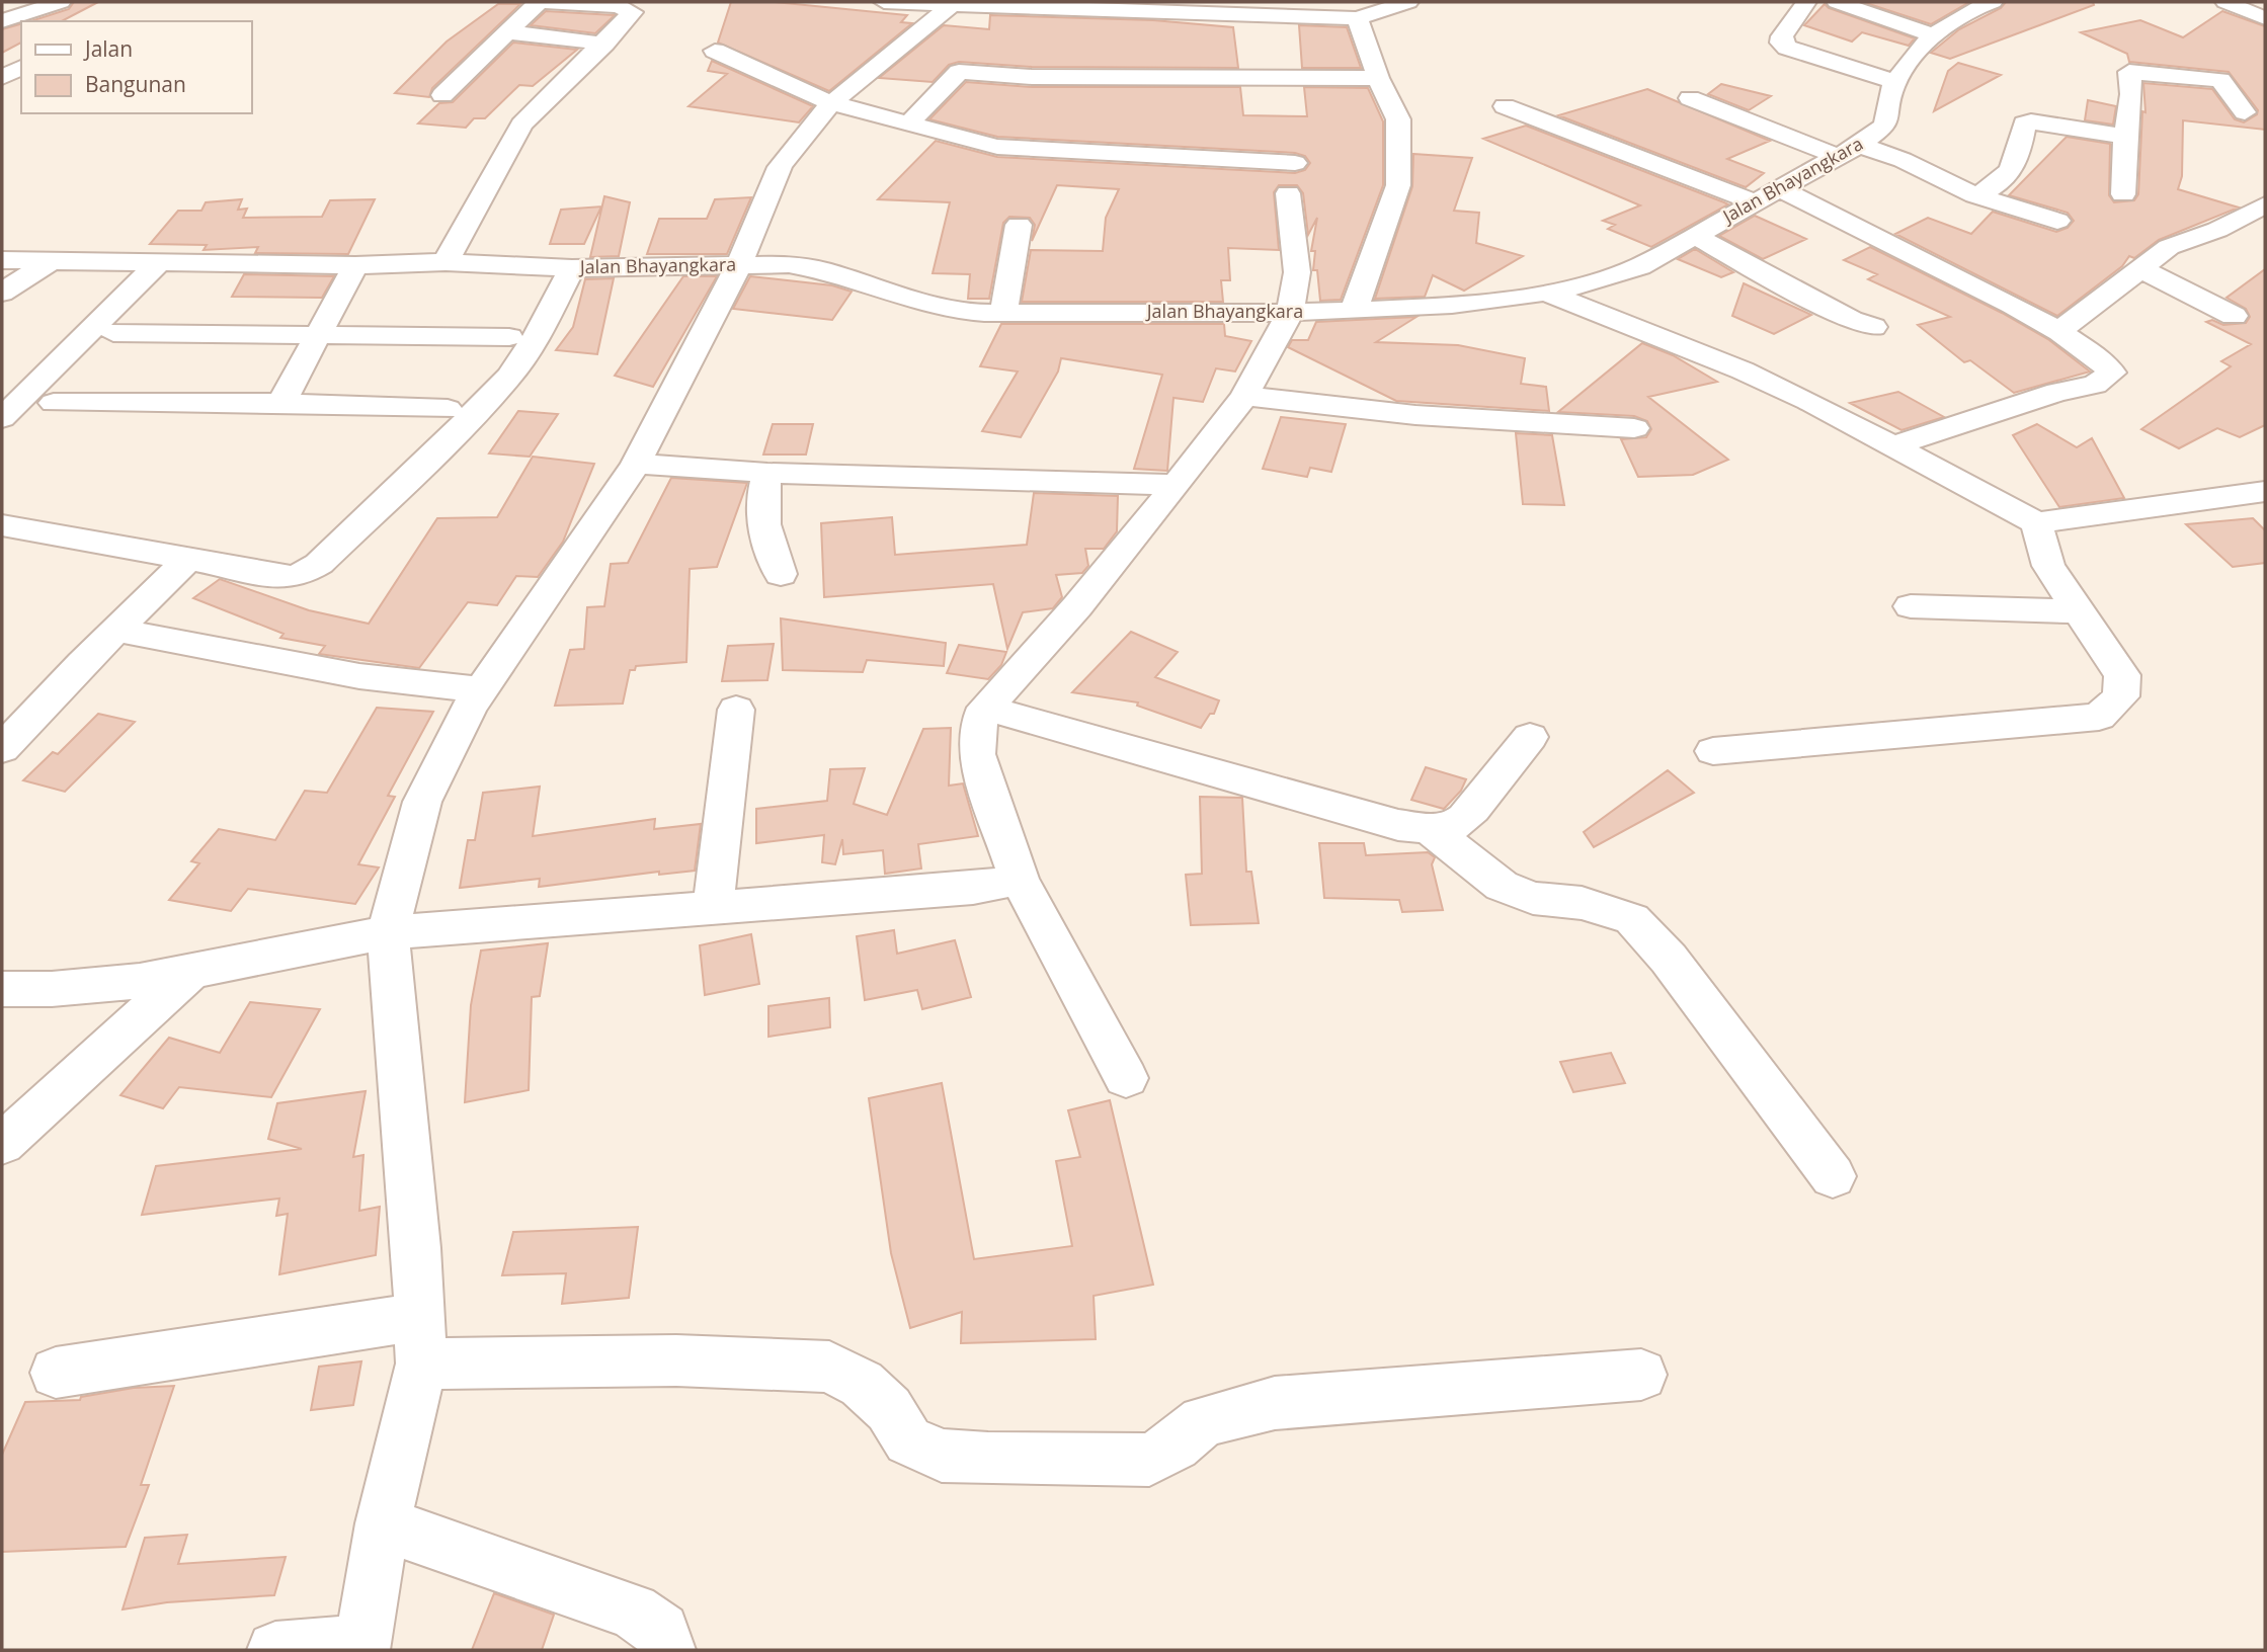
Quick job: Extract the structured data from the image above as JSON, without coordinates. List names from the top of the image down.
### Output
{
  "streets": {
    "street": ["Jalan Bhayangkara"]
  },
  "legend": ["Jalan", "Bangunan"]
}
